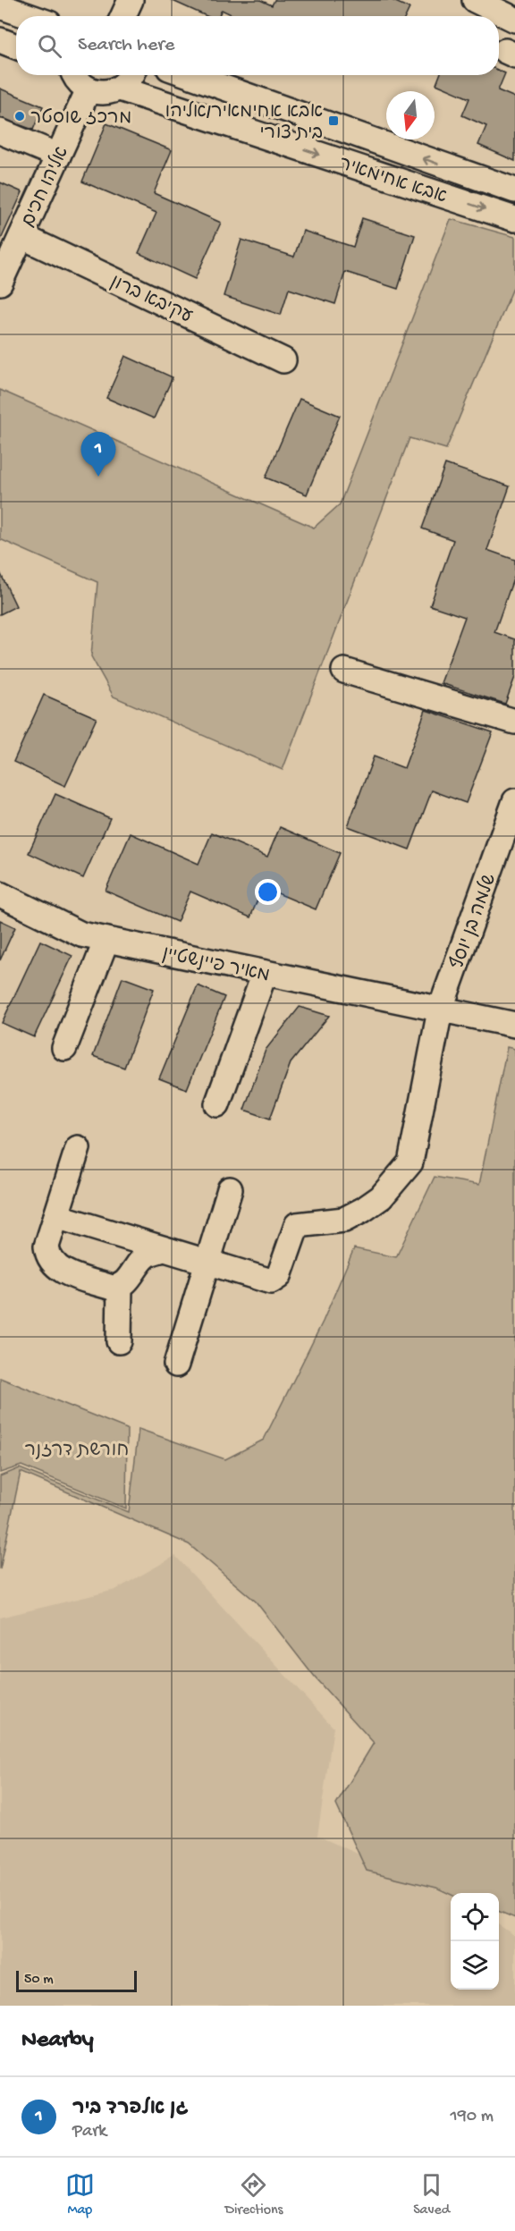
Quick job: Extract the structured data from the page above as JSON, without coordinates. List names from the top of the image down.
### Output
{
  "streets": {
    "street": [
      "אבא אחימאיר",
      "אליהו חכים",
      "עקיבא ברון",
      "שלמה בן יוסף",
      "מאיר פיינשטיין"
    ]
  },
  "crossings": [
    ["אליהו חכים", "עקיבא ברון"],
    ["שלמה בן יוסף", "מאיר פיינשטיין"]
  ],
  "parks": ["חורשת דרזנר"],
  "places": {
    "other": ["מרכז שוסטר"],
    "transit": ["אבא אחימאיר/אליהו בית צורי"]
  },
  "scale_bar": "50 m",
  "north": "bottom",
  "page": {
    "search": "Search here",
    "pins": "1",
    "scale": "50 m",
    "heading": "Nearby",
    "list": [
      {
        "mark": "1",
        "name": "גן אלפרד ביר",
        "note": "Park",
        "value": "190 m"
      }
    ],
    "nav": ["Map", "Directions", "Saved"]
  }
}
